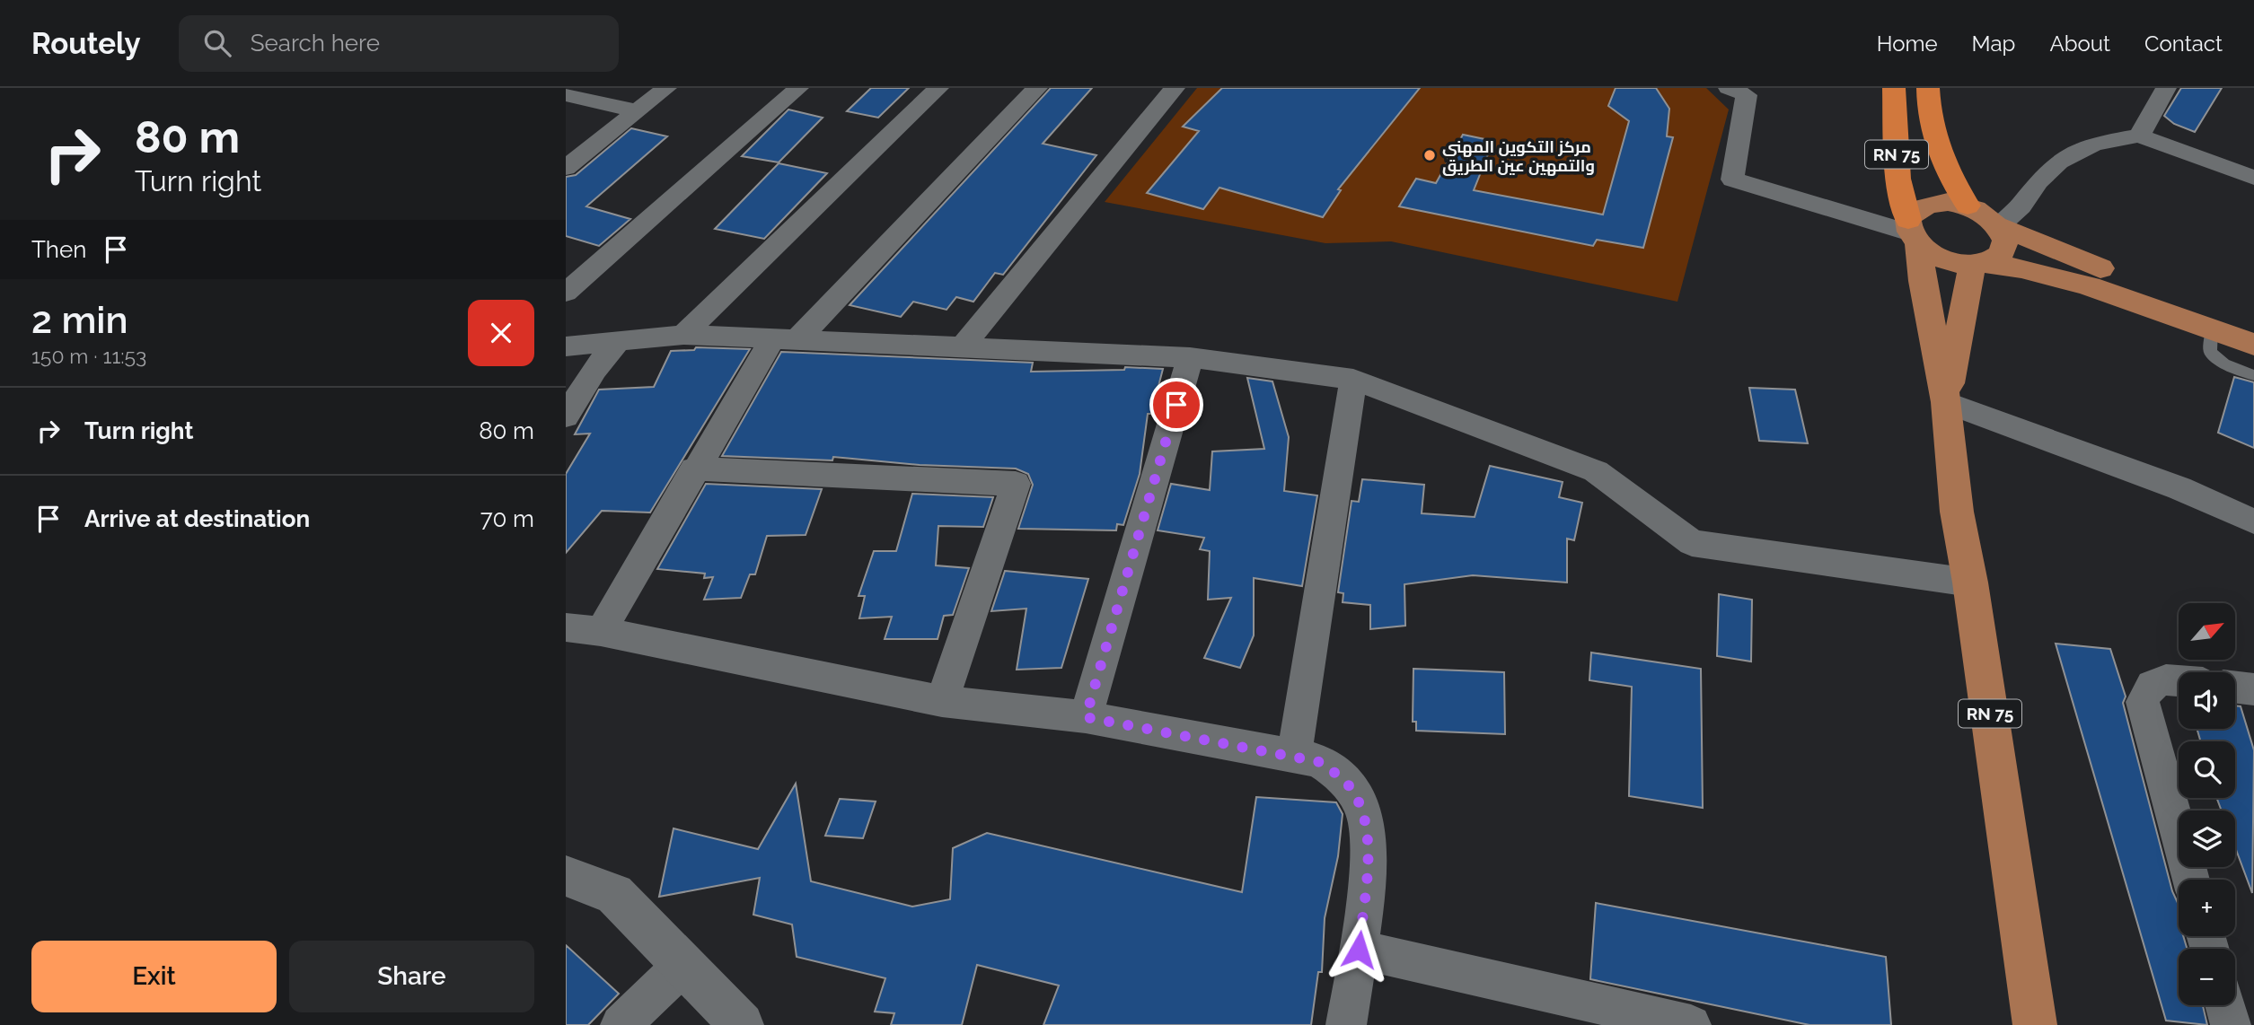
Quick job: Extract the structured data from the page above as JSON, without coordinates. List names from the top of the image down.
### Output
{
  "streets": {
    "highway": ["RN 75"]
  },
  "places": ["مركز التكوين المهني والتمهين عين الطريق"],
  "north": "top right",
  "page": {
    "header": "Routely",
    "search": "Search here",
    "nav": [
      "Home",
      "Map",
      "About",
      "Contact"
    ],
    "turn": ["80 m", "Turn right"],
    "then": "Then",
    "heading": ["2 min", "150 m · 11:53"],
    "list": [
      {
        "name": "Turn right",
        "value": "80 m"
      },
      {
        "name": "Arrive at destination",
        "value": "70 m"
      }
    ],
    "map_buttons": ["+", "−"],
    "buttons": ["Exit", "Share"]
  }
}
